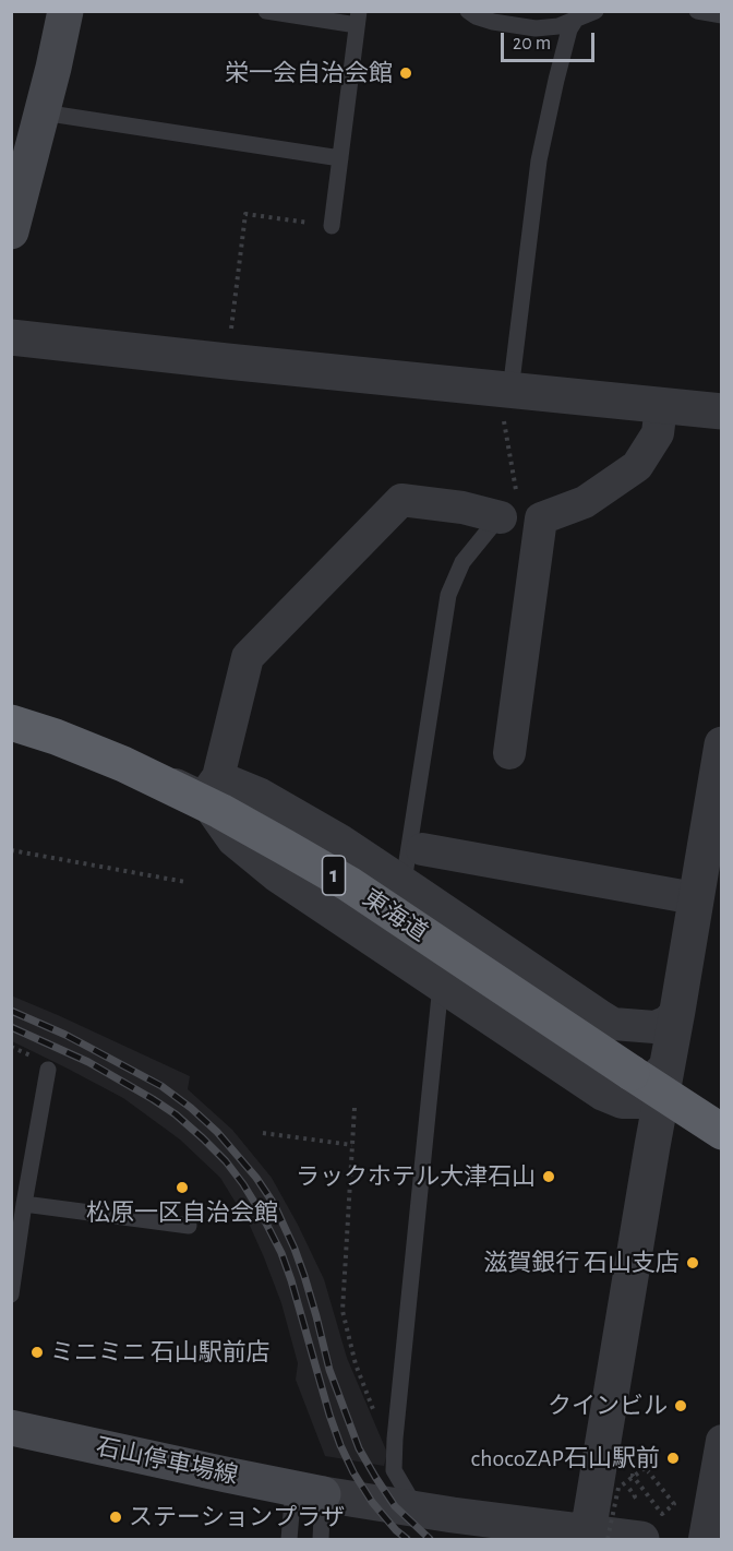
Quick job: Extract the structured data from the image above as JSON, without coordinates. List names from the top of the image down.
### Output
{
  "streets": {
    "highway": ["1", "東海道"],
    "main road": ["石山停車場線"]
  },
  "places": [
    "栄一会自治会館",
    "ラックホテル大津石山",
    "松原一区自治会館",
    "滋賀銀行 石山支店",
    "ミニミニ 石山駅前店",
    "クインビル",
    "chocoZAP石山駅前",
    "ステーションプラザ"
  ],
  "scale_bar": "20 m"
}
